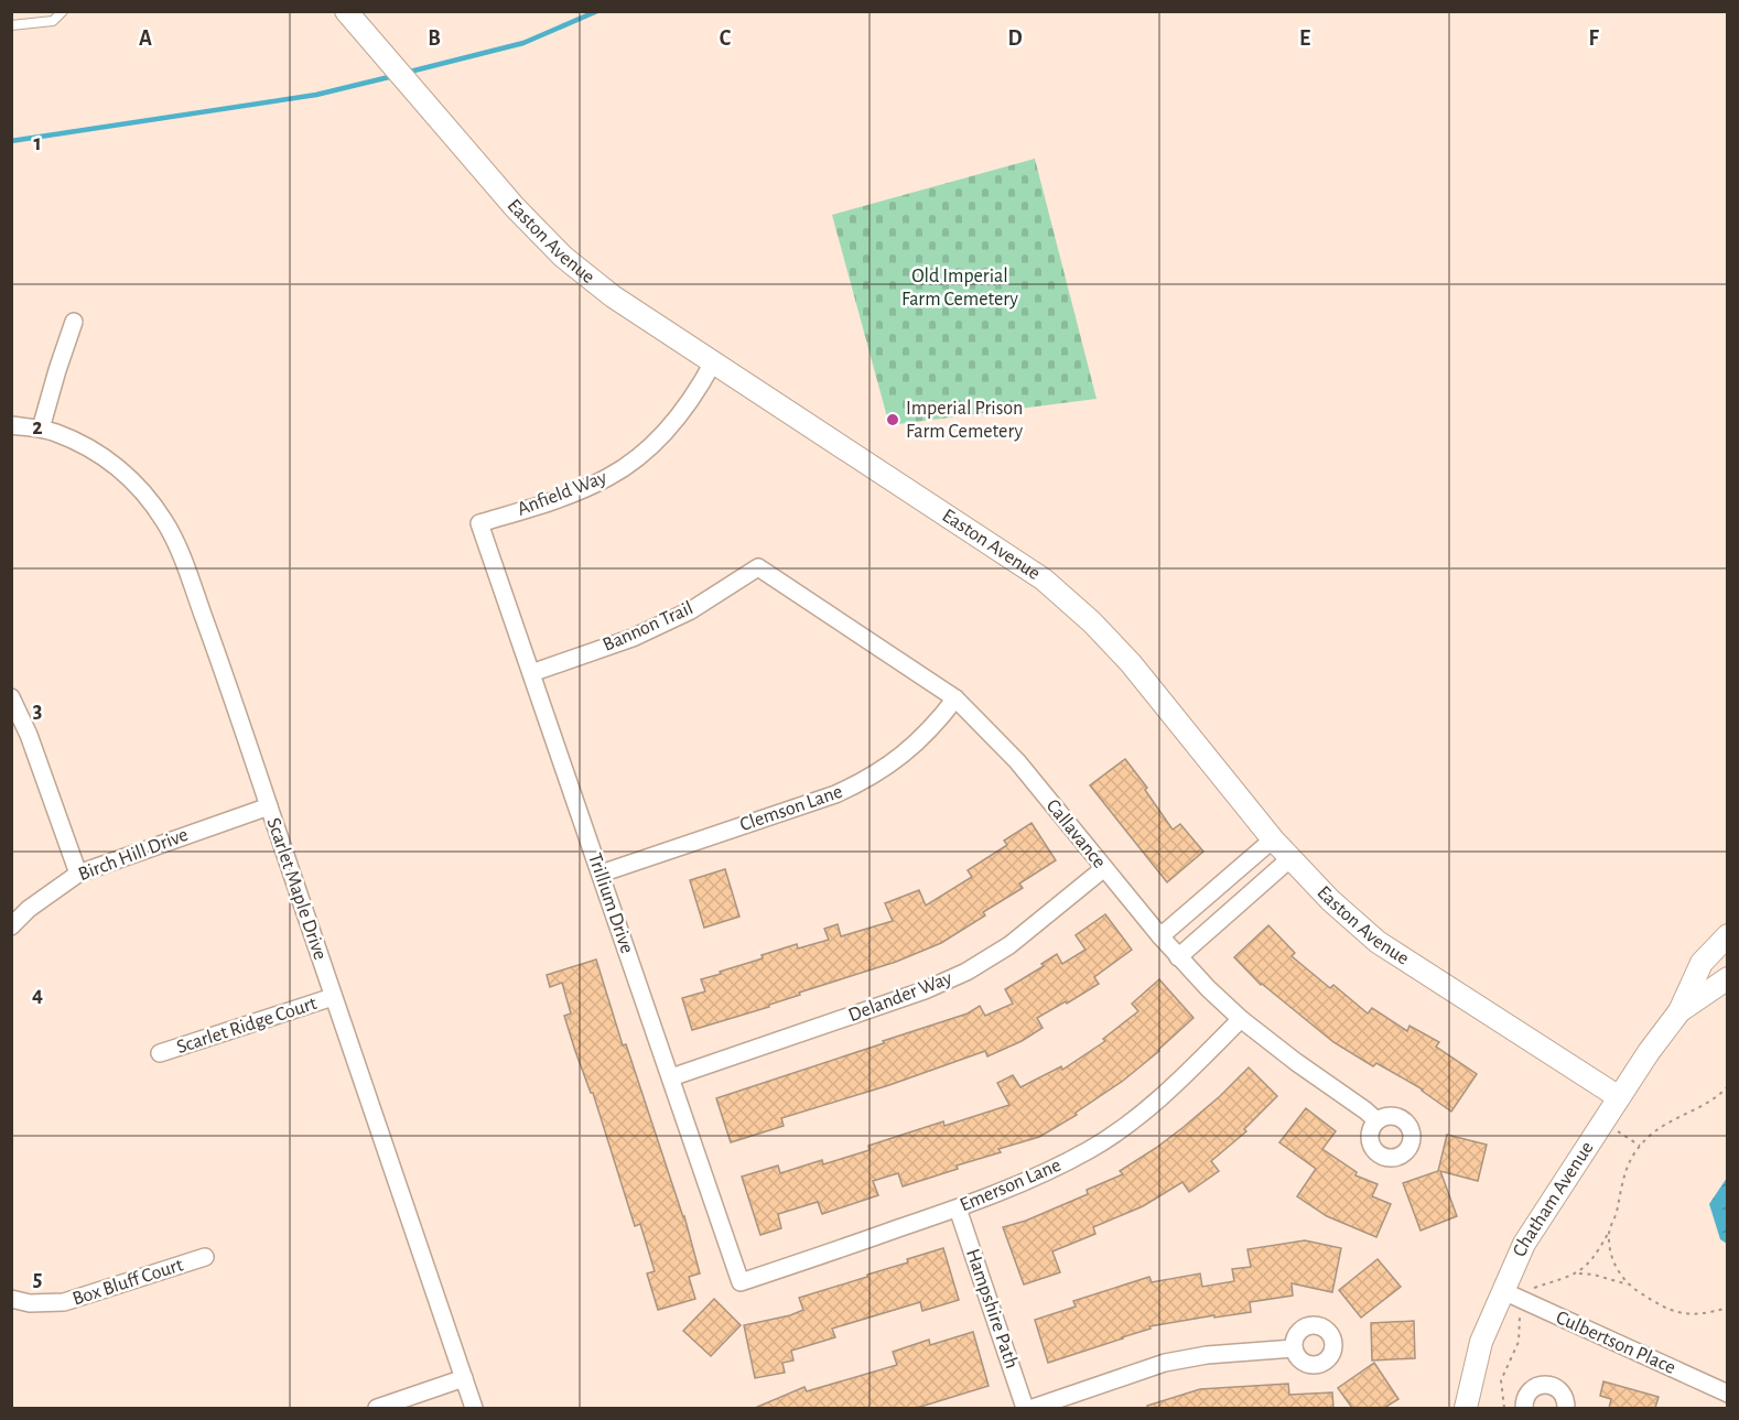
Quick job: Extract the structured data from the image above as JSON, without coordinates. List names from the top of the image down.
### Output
{
  "streets": {
    "street": [
      "Easton Avenue",
      "Anfield Way",
      "Bannon Trail",
      "Clemson Lane",
      "Callavance",
      "Birch Hill Drive",
      "Scarlet Maple Drive",
      "Trillium Drive",
      "Delander Way",
      "Scarlet Ridge Court",
      "Emerson Lane",
      "Chatham Avenue",
      "Box Bluff Court",
      "Hampshire Path",
      "Culbertson Place"
    ]
  },
  "crossings": [
    ["Easton Avenue", "Anfield Way"],
    ["Easton Avenue", "Chatham Avenue"],
    ["Anfield Way", "Trillium Drive"],
    ["Bannon Trail", "Callavance"],
    ["Bannon Trail", "Trillium Drive"],
    ["Clemson Lane", "Callavance"],
    ["Clemson Lane", "Trillium Drive"],
    ["Callavance", "Delander Way"],
    ["Callavance", "Emerson Lane"],
    ["Birch Hill Drive", "Scarlet Maple Drive"],
    ["Scarlet Maple Drive", "Scarlet Ridge Court"],
    ["Trillium Drive", "Delander Way"],
    ["Trillium Drive", "Emerson Lane"],
    ["Emerson Lane", "Hampshire Path"],
    ["Chatham Avenue", "Culbertson Place"]
  ],
  "parks": ["Old Imperial Farm Cemetery"],
  "places": ["Imperial Prison Farm Cemetery"],
  "grid": {
    "columns": [
      "A",
      "B",
      "C",
      "D",
      "E",
      "F"
    ],
    "rows": [
      "1",
      "2",
      "3",
      "4",
      "5"
    ]
  }
}
